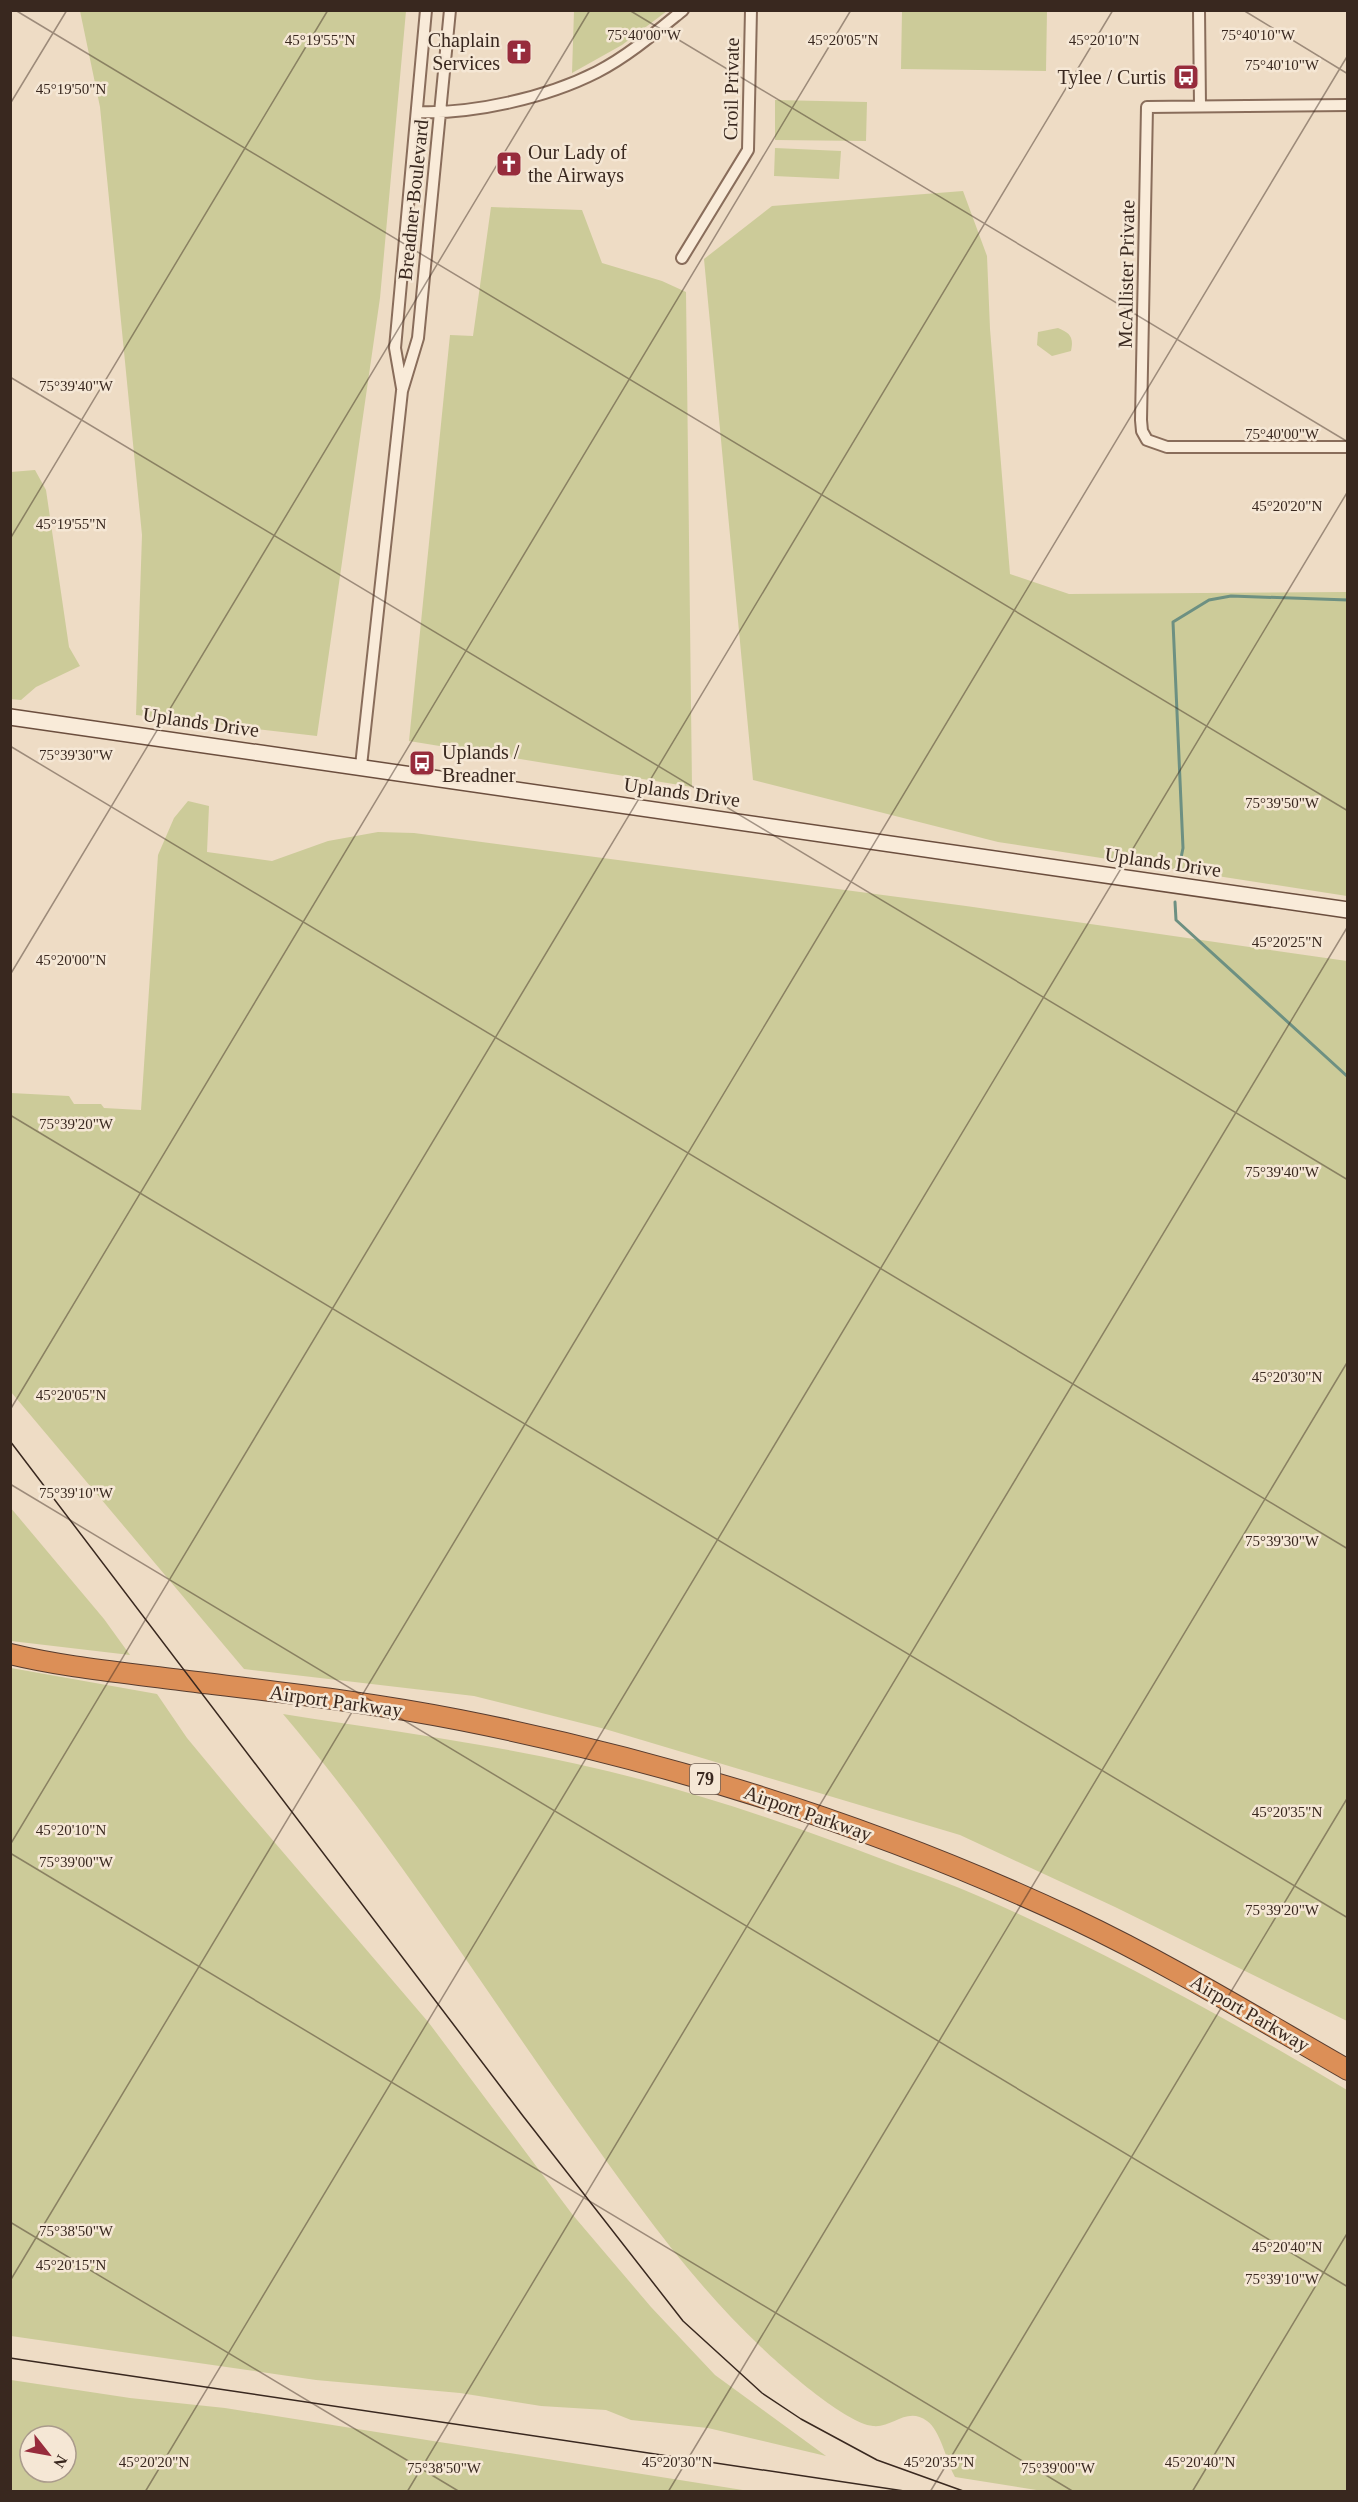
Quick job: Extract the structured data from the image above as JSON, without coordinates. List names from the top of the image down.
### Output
{
  "streets": {
    "highway": ["Airport Parkway", "79"],
    "main road": ["Uplands Drive"],
    "street": ["Croil Private", "Breadner Boulevard", "McAllister Private"]
  },
  "crossings": [
    ["Breadner Boulevard", "Uplands Drive"]
  ],
  "places": {
    "church": ["Chaplain Services", "Our Lady of the Airways"],
    "bus stop": ["Tylee / Curtis", "Uplands / Breadner"]
  },
  "north": "bottom right",
  "coordinates": [
    "75°40'00\"W",
    "75°40'10\"W",
    "45°19'55\"N",
    "45°20'05\"N",
    "45°20'10\"N",
    "45°19'50\"N",
    "75°39'40\"W",
    "45°20'20\"N",
    "75°39'30\"W",
    "75°39'50\"W",
    "45°20'25\"N",
    "45°20'00\"N",
    "75°39'20\"W",
    "45°20'30\"N",
    "75°39'10\"W",
    "45°20'35\"N",
    "75°39'00\"W",
    "75°38'50\"W",
    "45°20'40\"N",
    "45°20'15\"N"
  ]
}
